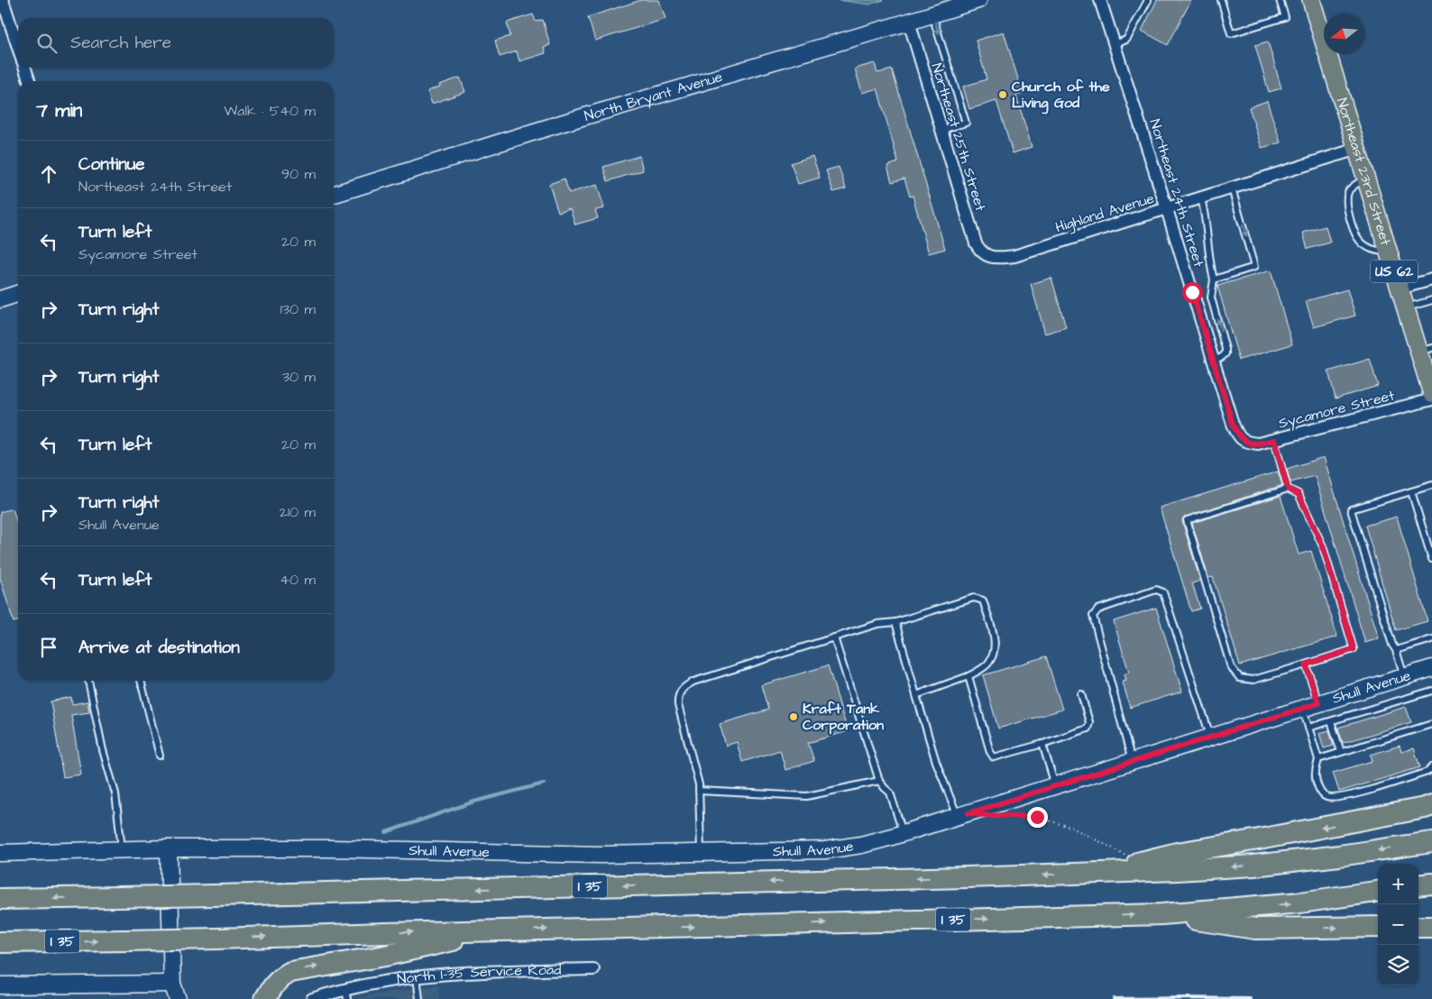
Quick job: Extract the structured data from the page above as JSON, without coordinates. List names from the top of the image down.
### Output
{
  "streets": {
    "highway": ["I 35"],
    "main road": ["Northeast 23rd Street", "US 62"],
    "street": [
      "North Bryant Avenue",
      "Northeast 25th Street",
      "Northeast 24th Street",
      "Highland Avenue",
      "Sycamore Street",
      "Shull Avenue",
      "North I-35 Service Road"
    ]
  },
  "crossings": [
    ["North Bryant Avenue", "Northeast 25th Street"],
    ["Northeast 25th Street", "Highland Avenue"],
    ["Northeast 23rd Street", "Highland Avenue"],
    ["Northeast 24th Street", "Highland Avenue"],
    ["Northeast 24th Street", "Sycamore Street"]
  ],
  "places": ["Church of the Living God", "Kraft Tank Corporation"],
  "north": "left",
  "page": {
    "search": "Search here",
    "heading": ["7 min", "Walk · 540 m"],
    "list": [
      ["Continue", "Northeast 24th Street", "90 m"],
      ["Turn left", "Sycamore Street", "20 m"],
      ["Turn right", "130 m"],
      ["Turn right", "30 m"],
      ["Turn left", "20 m"],
      ["Turn right", "Shull Avenue", "210 m"],
      ["Turn left", "40 m"],
      "Arrive at destination"
    ],
    "map_buttons": ["+", "−"]
  }
}
